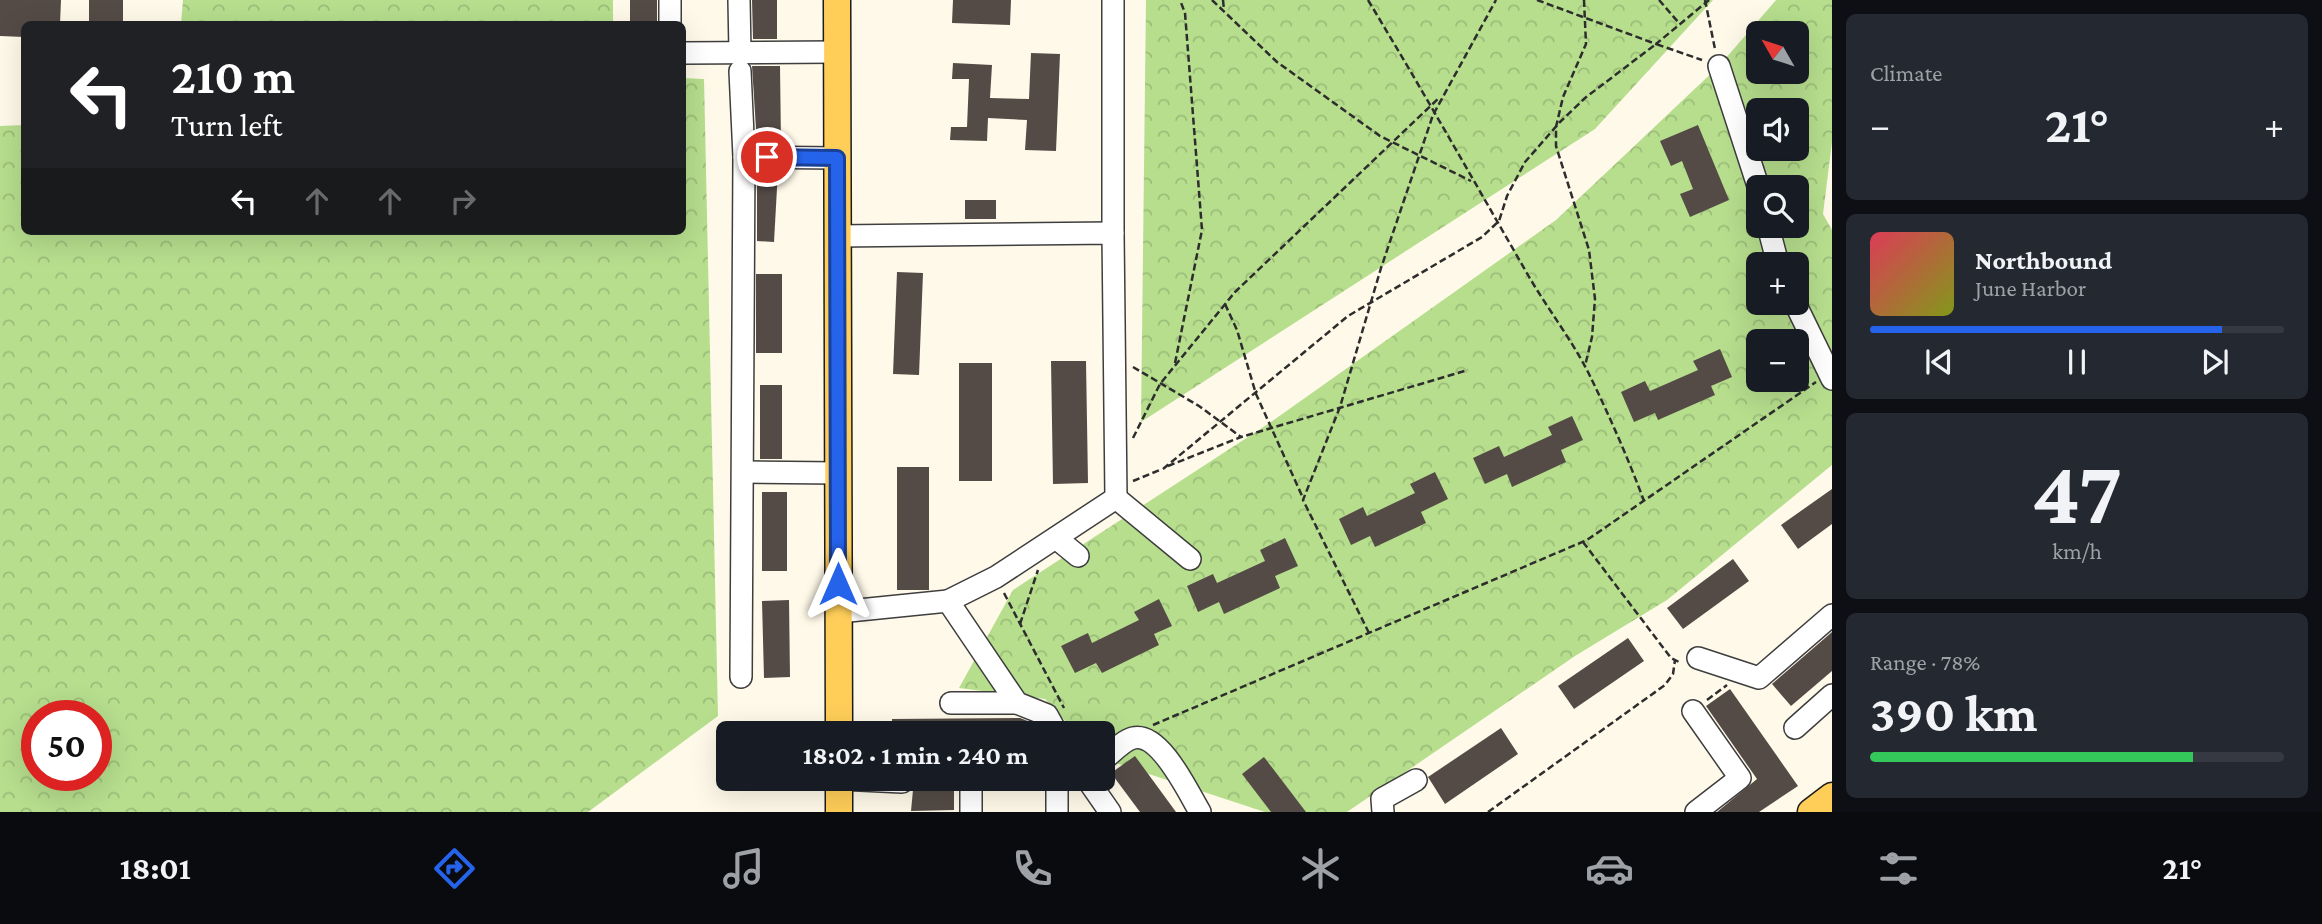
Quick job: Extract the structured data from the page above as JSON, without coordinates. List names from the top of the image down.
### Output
{
  "north": "top left",
  "page": {
    "tile": [
      "Climate",
      ["47", "km/h"],
      ["Range · 78%", "390 km"]
    ],
    "map_buttons": ["+", "−"],
    "turn": ["210 m", "Turn left"],
    "heat": ["−", "21°", "+"],
    "song": ["Northbound", "June Harbor"],
    "limit": "50",
    "trip": "18:02 · 1 min · 240 m",
    "tabs": ["18:01", "21°"]
  }
}
